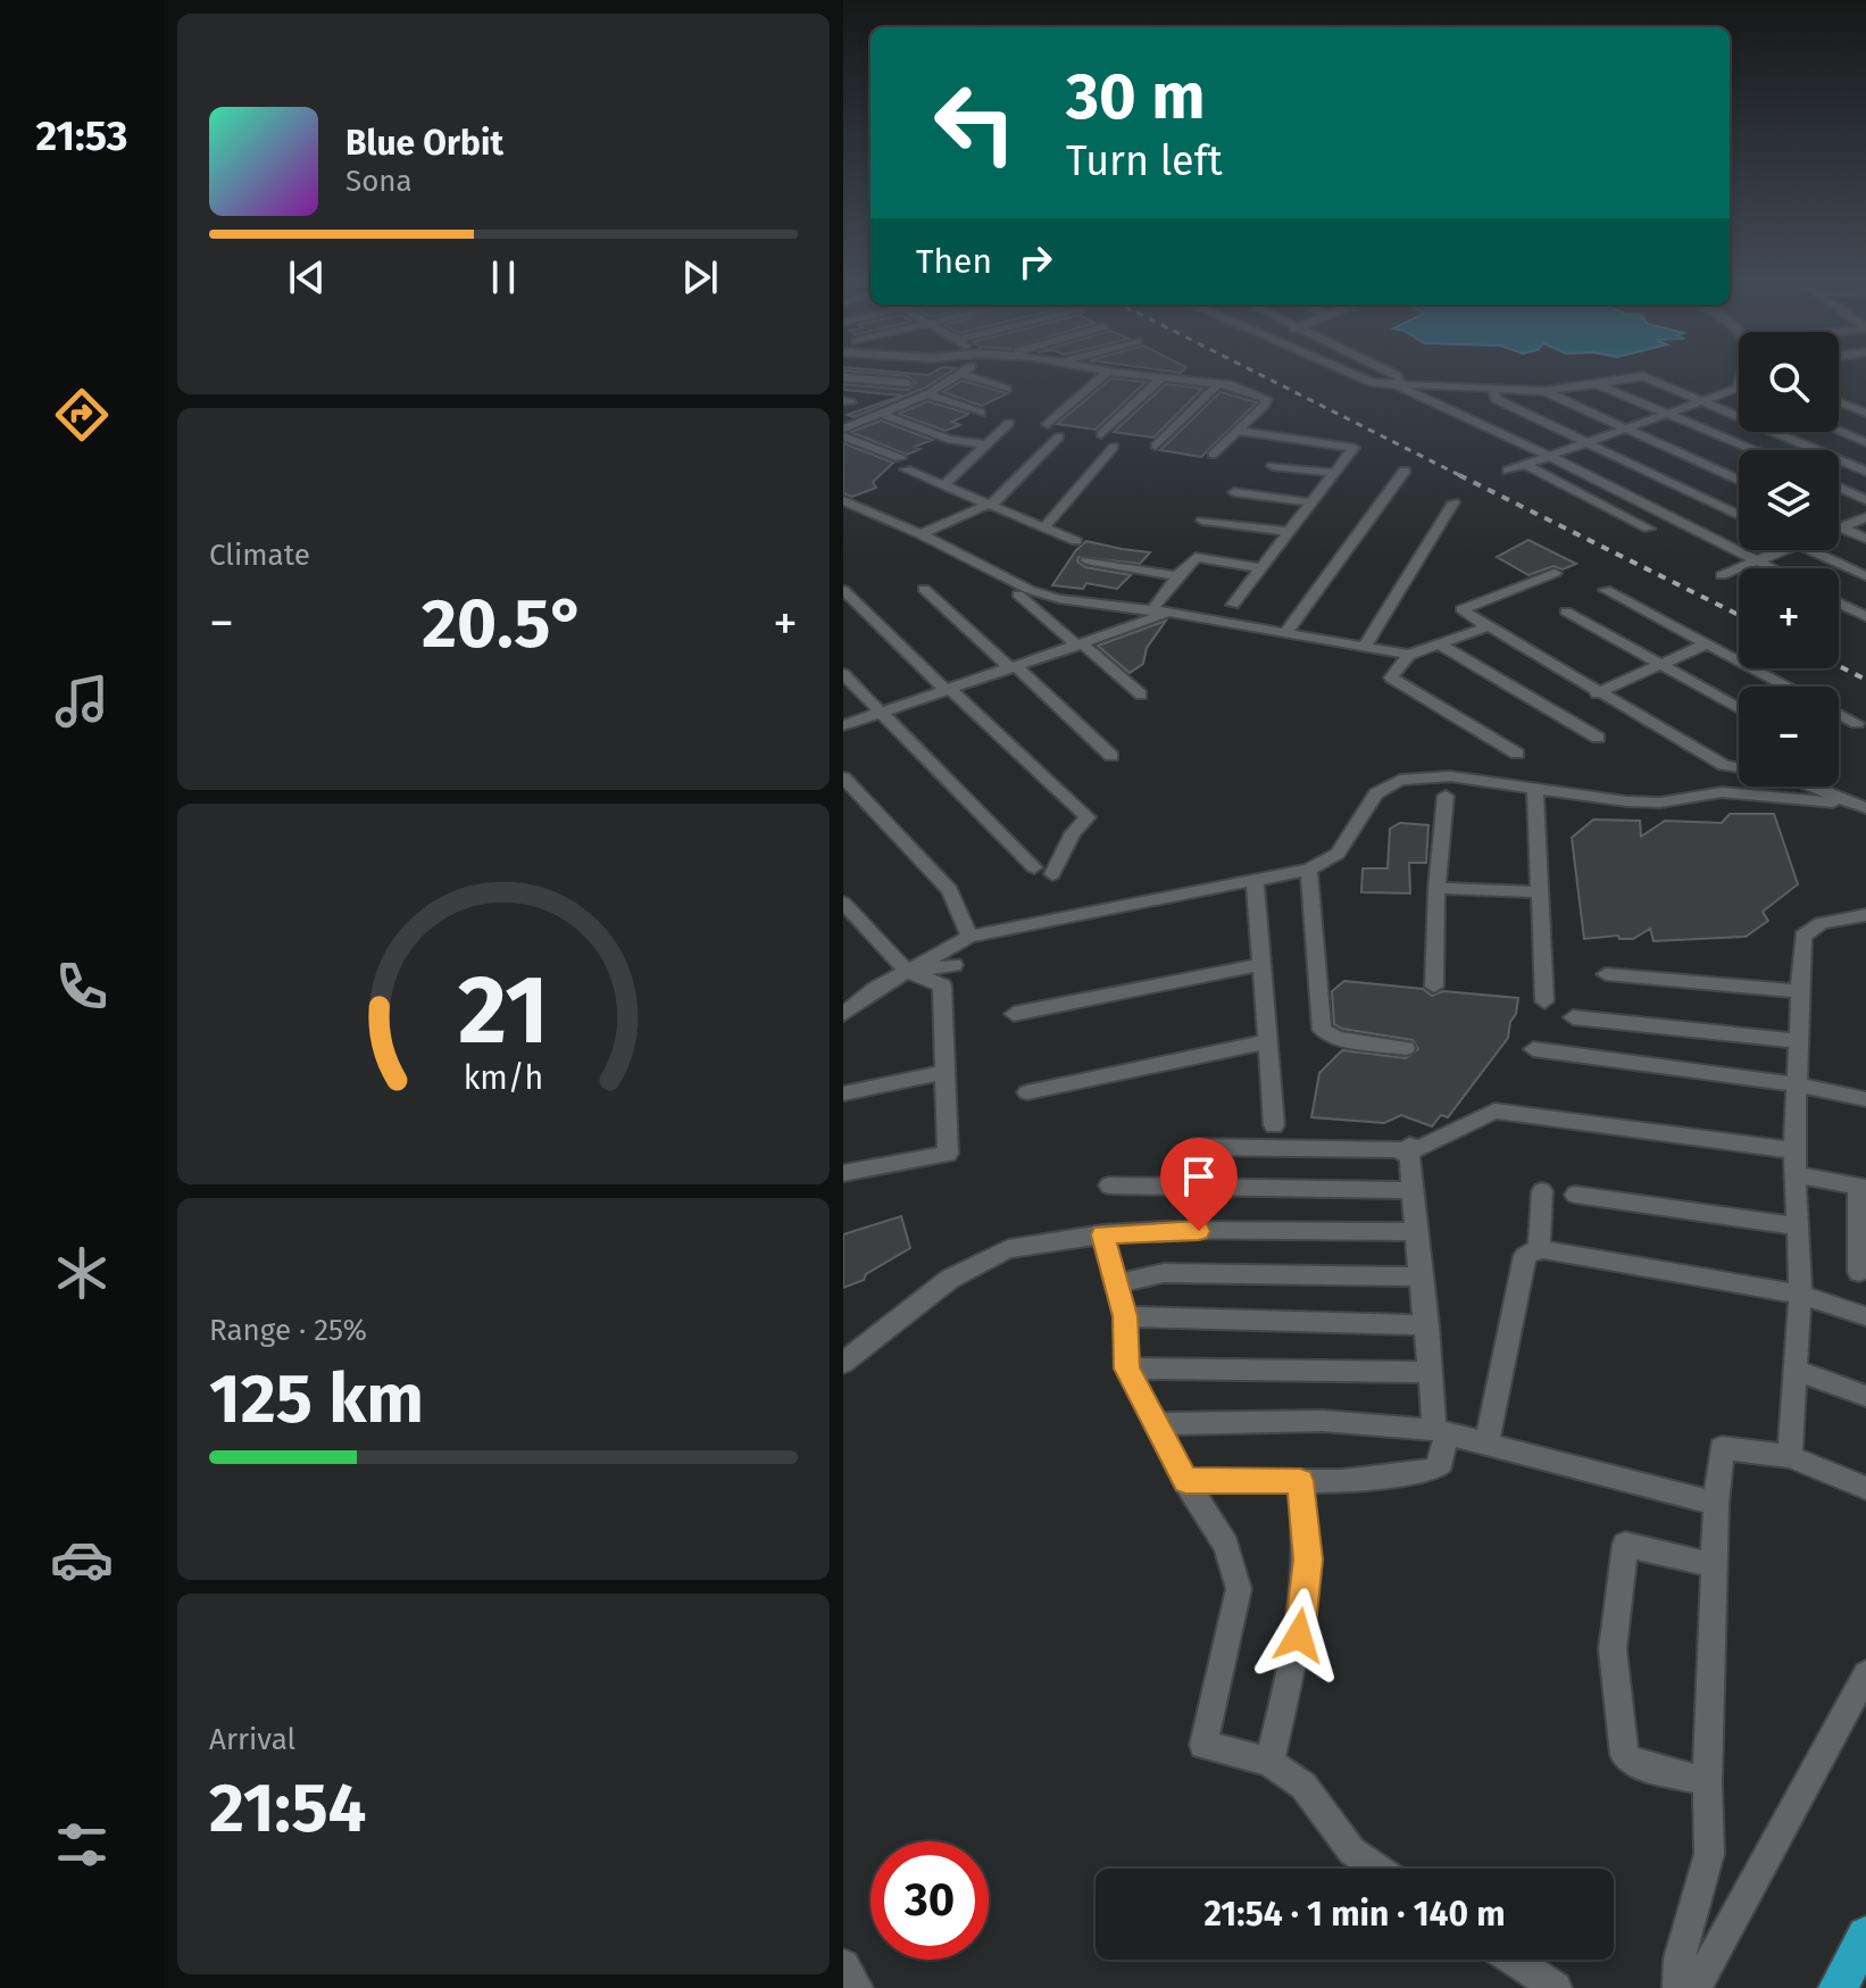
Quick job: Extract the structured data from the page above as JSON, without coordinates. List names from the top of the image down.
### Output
{
  "page": {
    "tabs": "21:53",
    "turn": ["30 m", "Turn left"],
    "song": ["Blue Orbit", "Sona"],
    "then": "Then",
    "map_buttons": ["+", "−"],
    "tile": [
      "Climate",
      ["Range · 25%", "125 km"],
      ["Arrival", "21:54"]
    ],
    "heat": ["−", "20.5°", "+"],
    "limit": "30",
    "trip": "21:54 · 1 min · 140 m",
    "gauge": ["21", "km/h"]
  }
}
